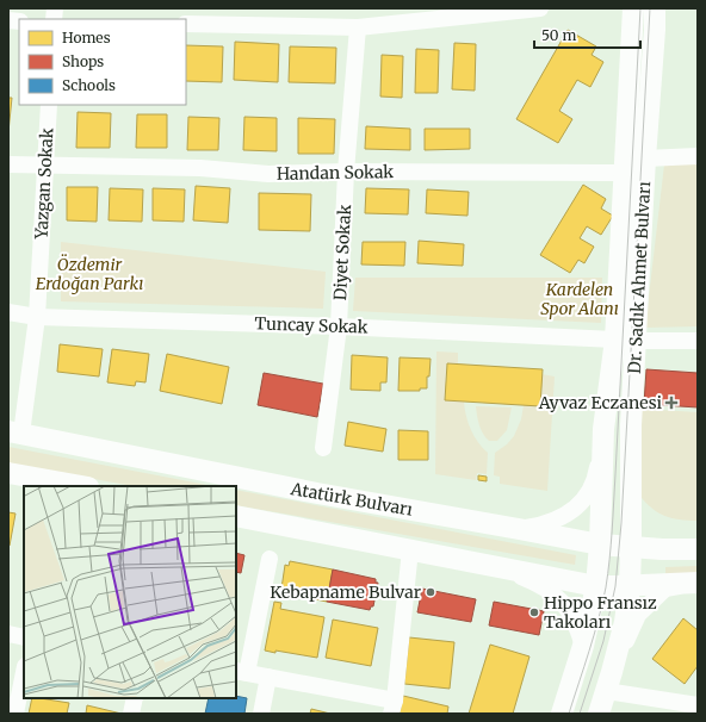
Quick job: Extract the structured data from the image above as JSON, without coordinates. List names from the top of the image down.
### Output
{
  "streets": {
    "main road": ["Dr. Sadık Ahmet Bulvarı", "Atatürk Bulvarı"],
    "street": [
      "Handan Sokak",
      "Yazgan Sokak",
      "Diyet Sokak",
      "Tuncay Sokak"
    ]
  },
  "crossings": [
    ["Handan Sokak", "Yazgan Sokak"],
    ["Handan Sokak", "Diyet Sokak"],
    ["Handan Sokak", "Dr. Sadık Ahmet Bulvarı"],
    ["Yazgan Sokak", "Tuncay Sokak"],
    ["Yazgan Sokak", "Atatürk Bulvarı"],
    ["Diyet Sokak", "Tuncay Sokak"],
    ["Dr. Sadık Ahmet Bulvarı", "Tuncay Sokak"],
    ["Dr. Sadık Ahmet Bulvarı", "Atatürk Bulvarı"]
  ],
  "parks": ["Özdemir Erdoğan Parkı", "Kardelen Spor Alanı"],
  "places": {
    "health": ["Ayvaz Eczanesi"],
    "other": ["Kebapname Bulvar", "Hippo Fransız Takoları"]
  },
  "legend": ["Homes", "Shops", "Schools"],
  "scale_bar": "50 m"
}
